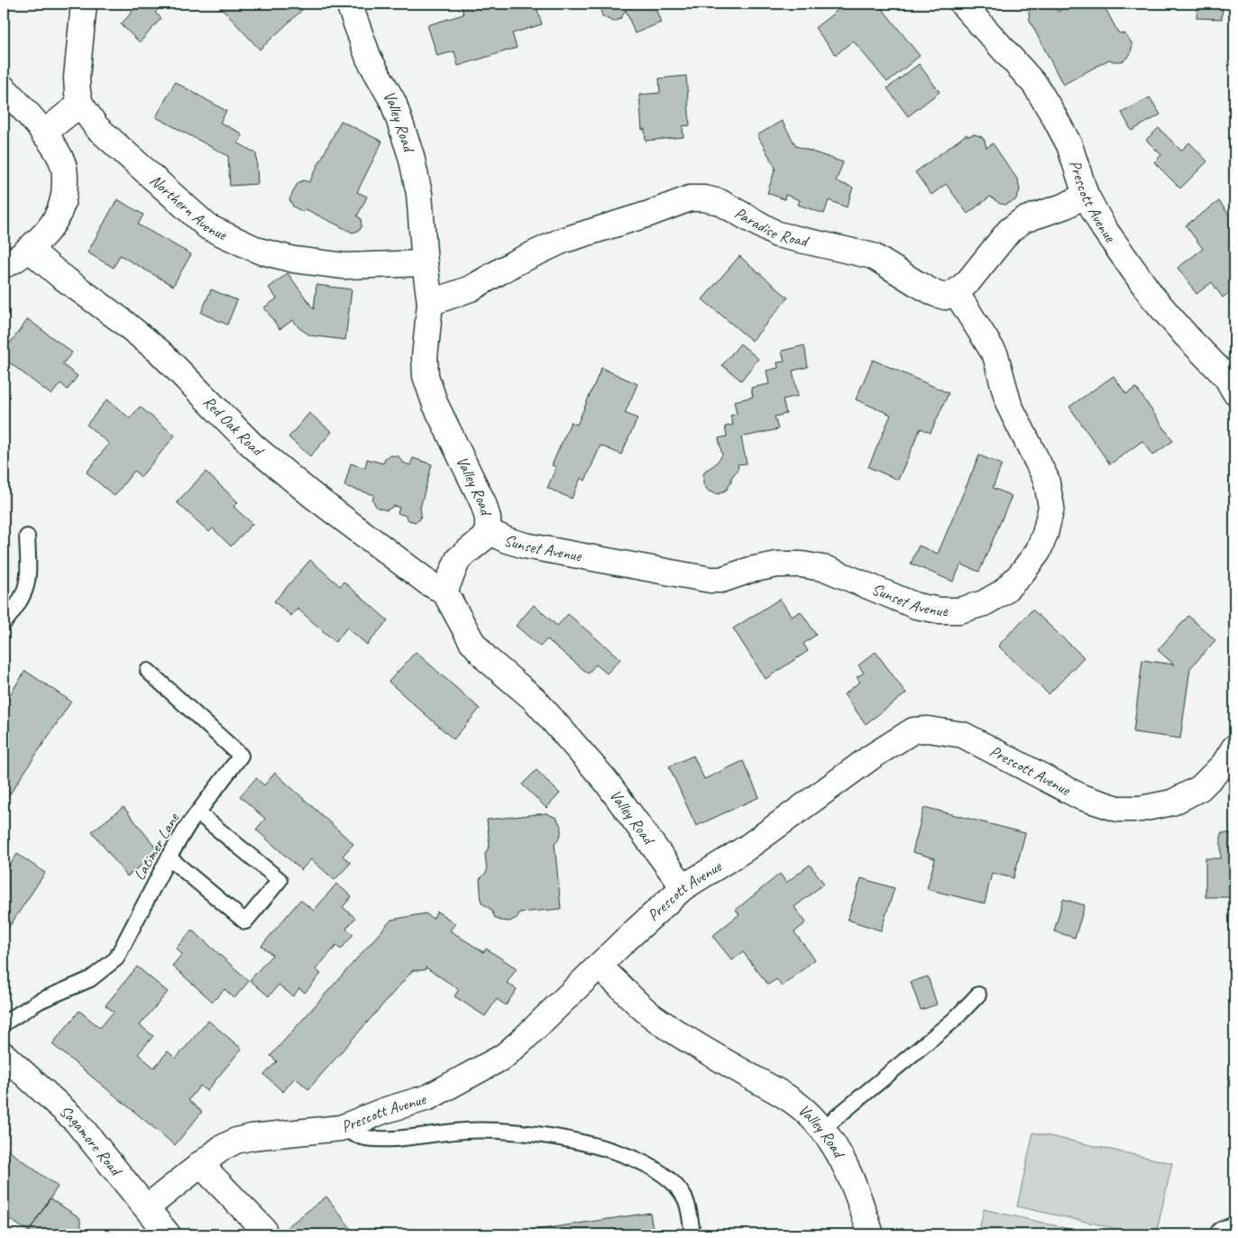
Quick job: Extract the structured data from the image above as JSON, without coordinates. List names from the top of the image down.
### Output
{
  "streets": {
    "street": [
      "Valley Road",
      "Prescott Avenue",
      "Northern Avenue",
      "Paradise Road",
      "Red Oak Road",
      "Sunset Avenue",
      "Sagamore Road"
    ],
    "lane": ["Latimer Lane"]
  },
  "crossings": [
    ["Valley Road", "Prescott Avenue"],
    ["Valley Road", "Northern Avenue"],
    ["Valley Road", "Paradise Road"],
    ["Valley Road", "Red Oak Road"],
    ["Valley Road", "Sunset Avenue"],
    ["Prescott Avenue", "Sagamore Road"],
    ["Paradise Road", "Sunset Avenue"]
  ]
}
